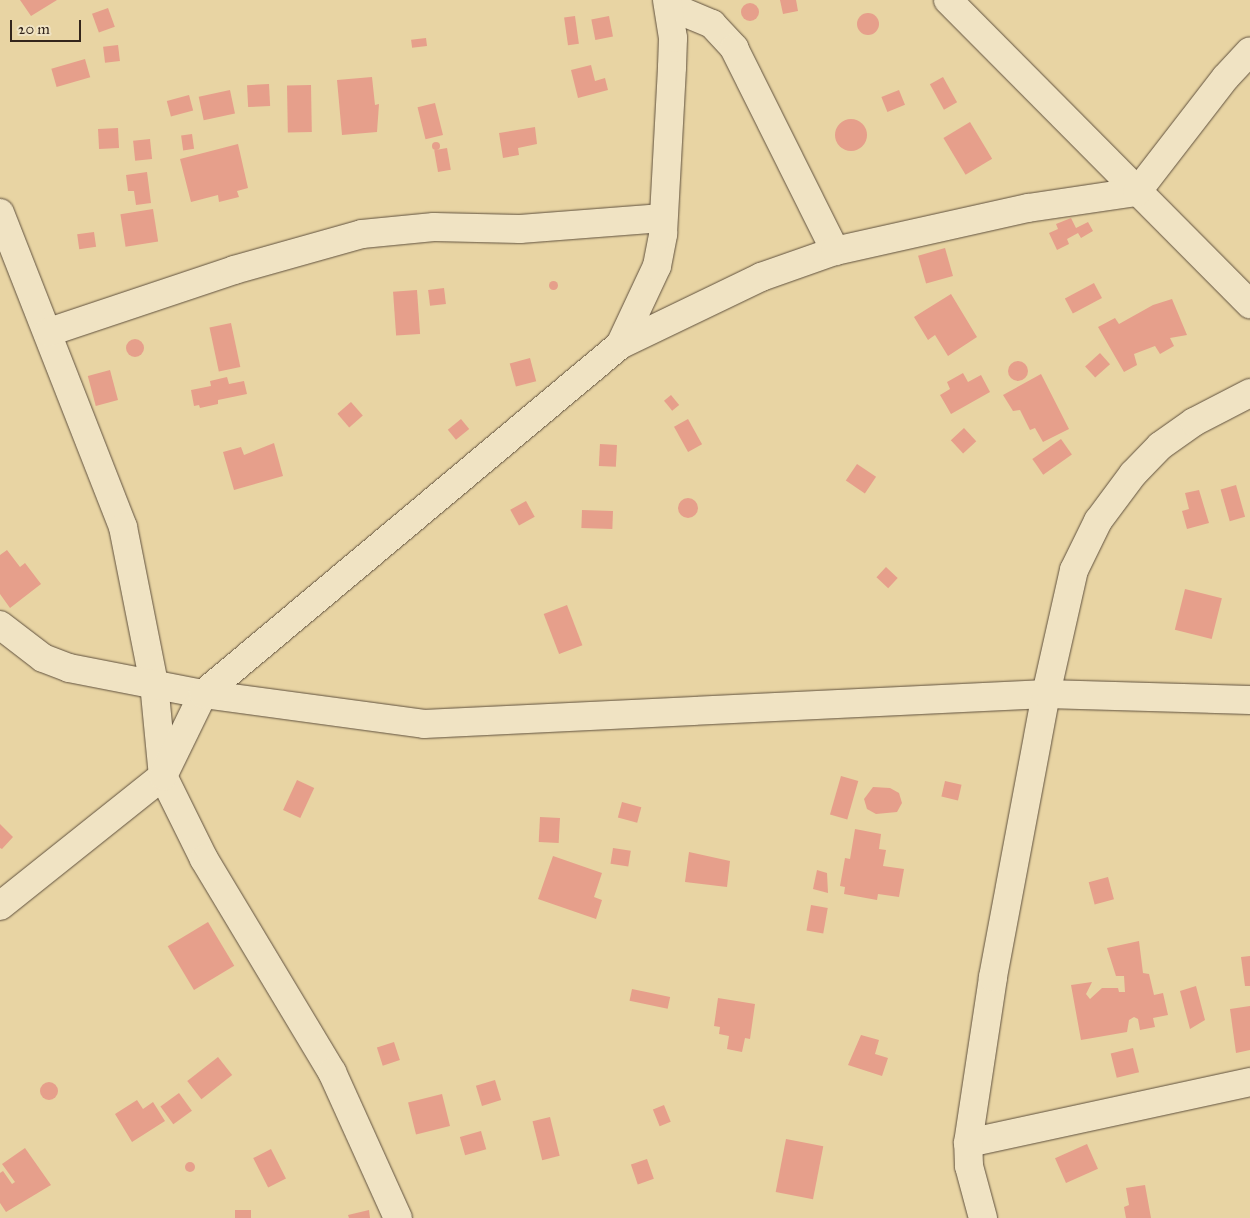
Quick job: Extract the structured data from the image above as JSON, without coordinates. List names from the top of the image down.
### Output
{
  "scale_bar": "20 m"
}
